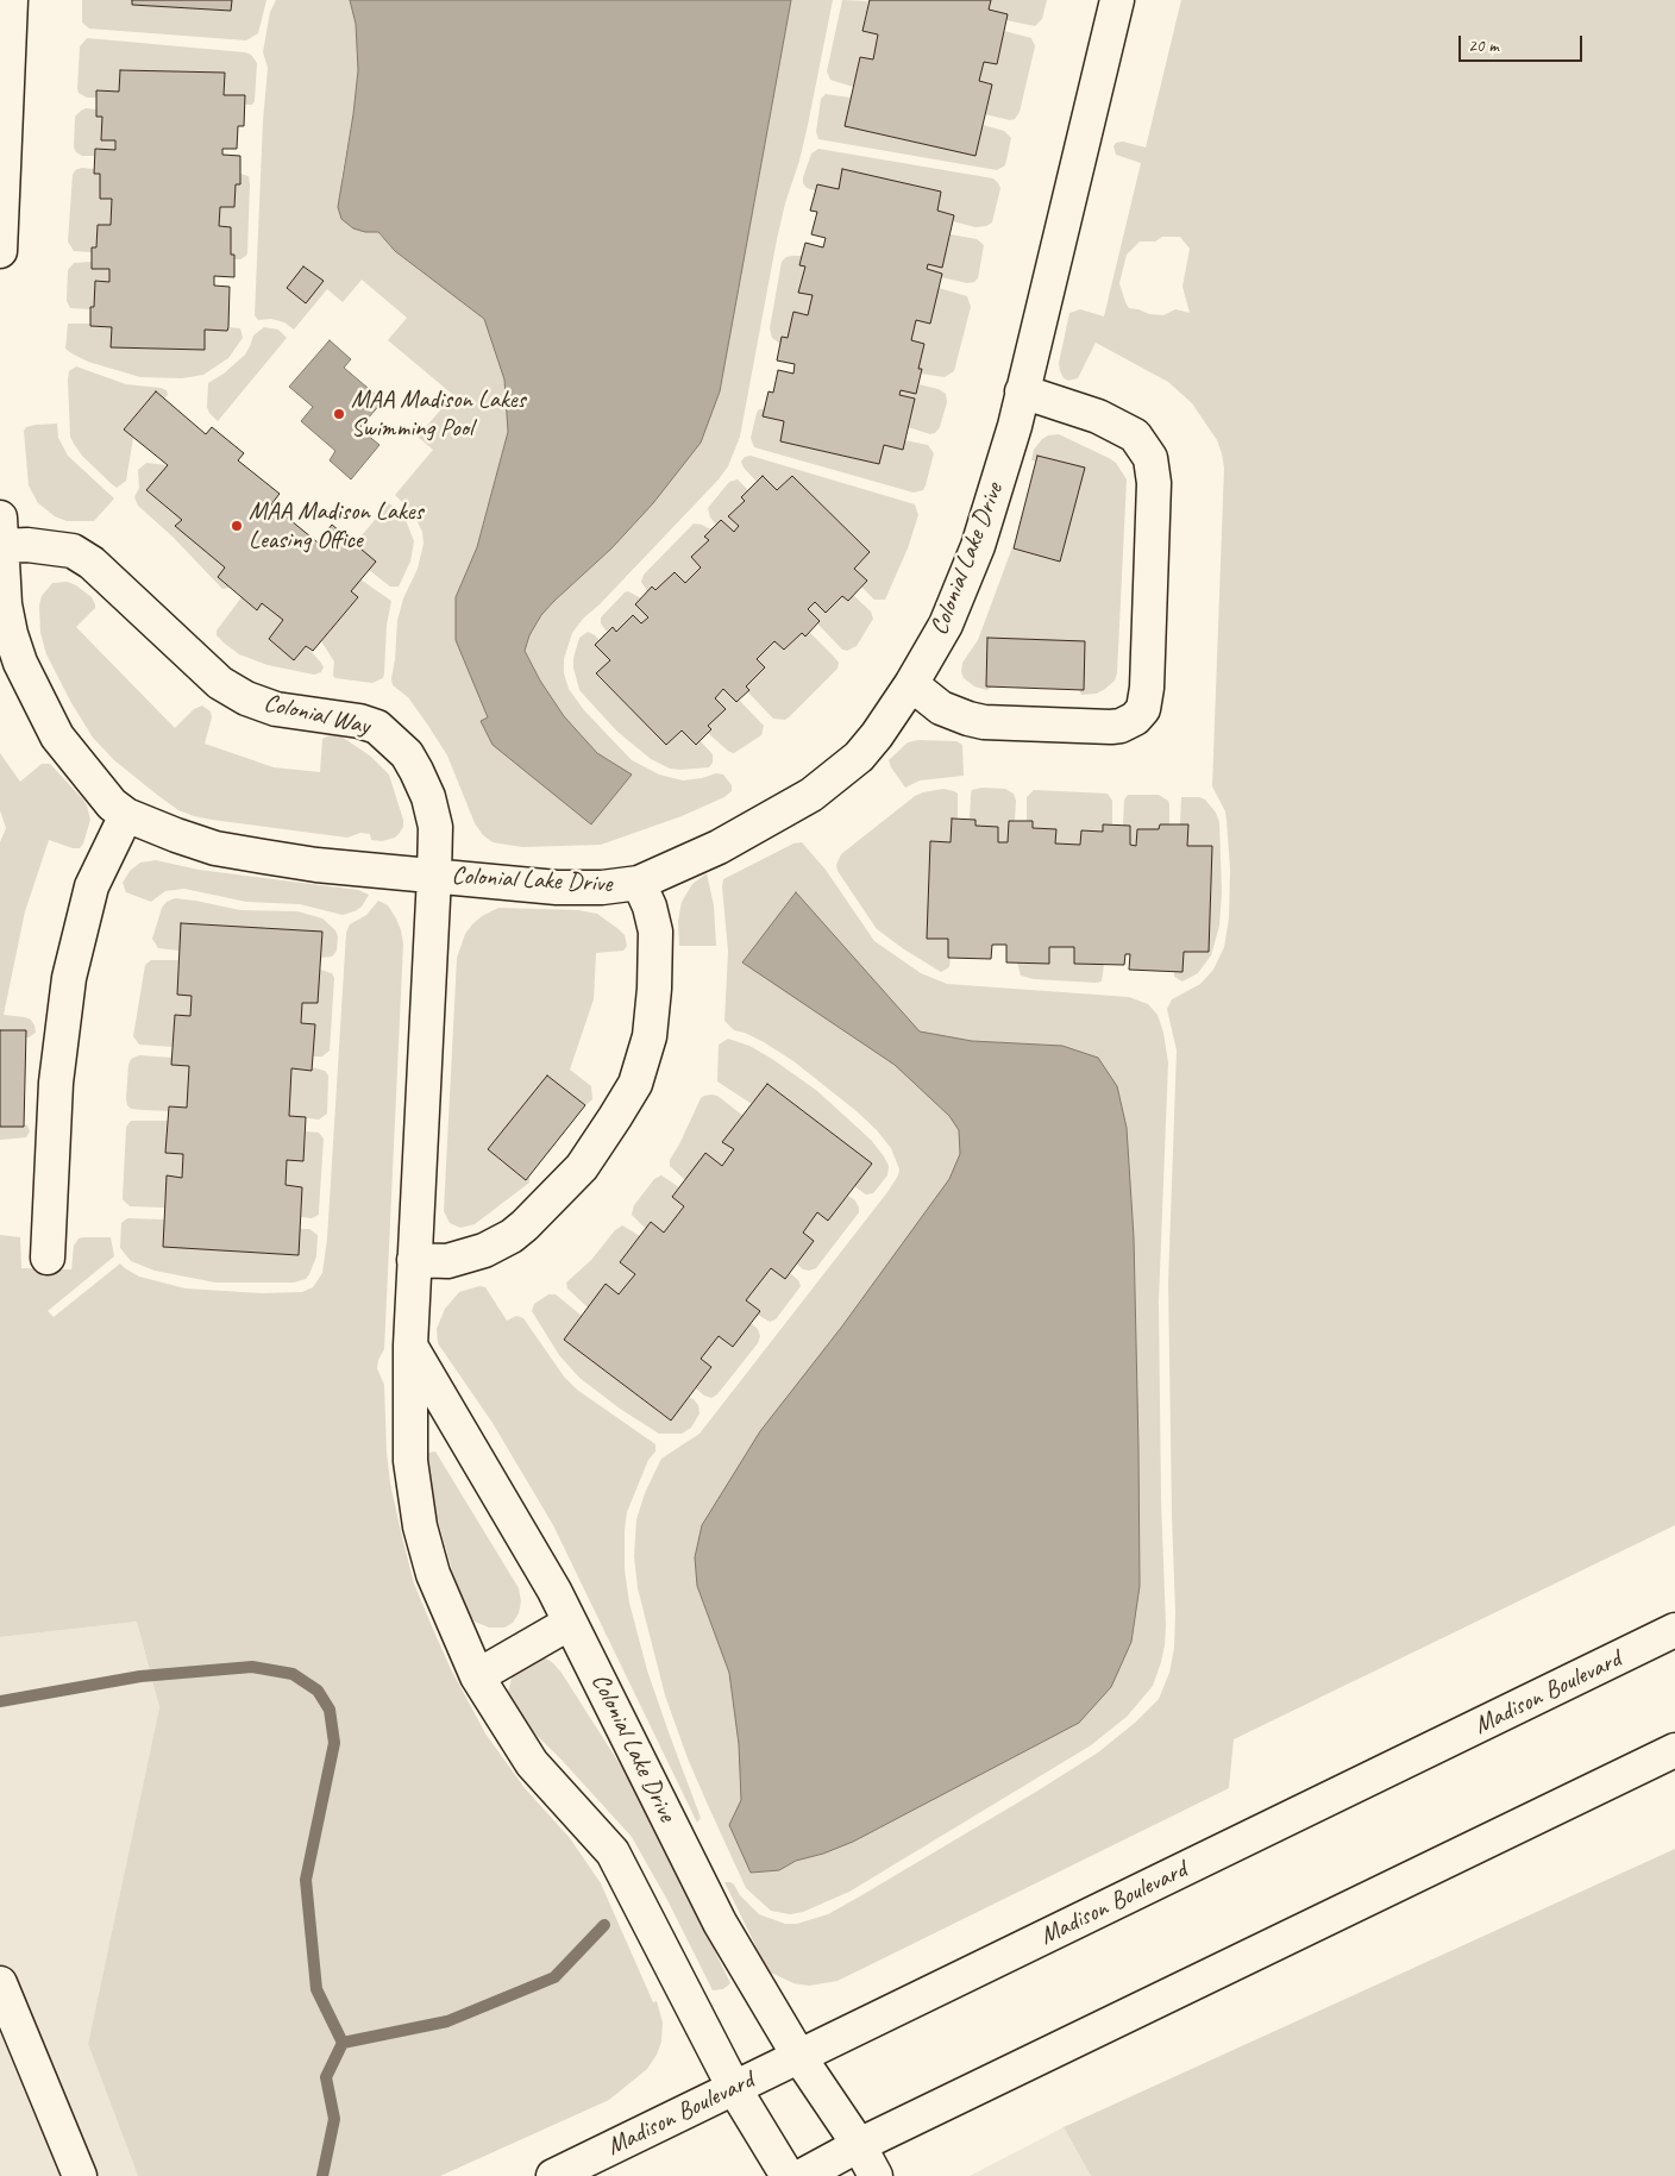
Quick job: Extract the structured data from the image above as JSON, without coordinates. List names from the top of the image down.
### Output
{
  "streets": {
    "street": ["Colonial Lake Drive", "Colonial Way", "Madison Boulevard"]
  },
  "crossings": [
    ["Colonial Lake Drive", "Colonial Way"],
    ["Colonial Lake Drive", "Madison Boulevard"]
  ],
  "places": ["MAA Madison Lakes Swimming Pool", "MAA Madison Lakes Leasing Office"],
  "scale_bar": "20 m"
}
